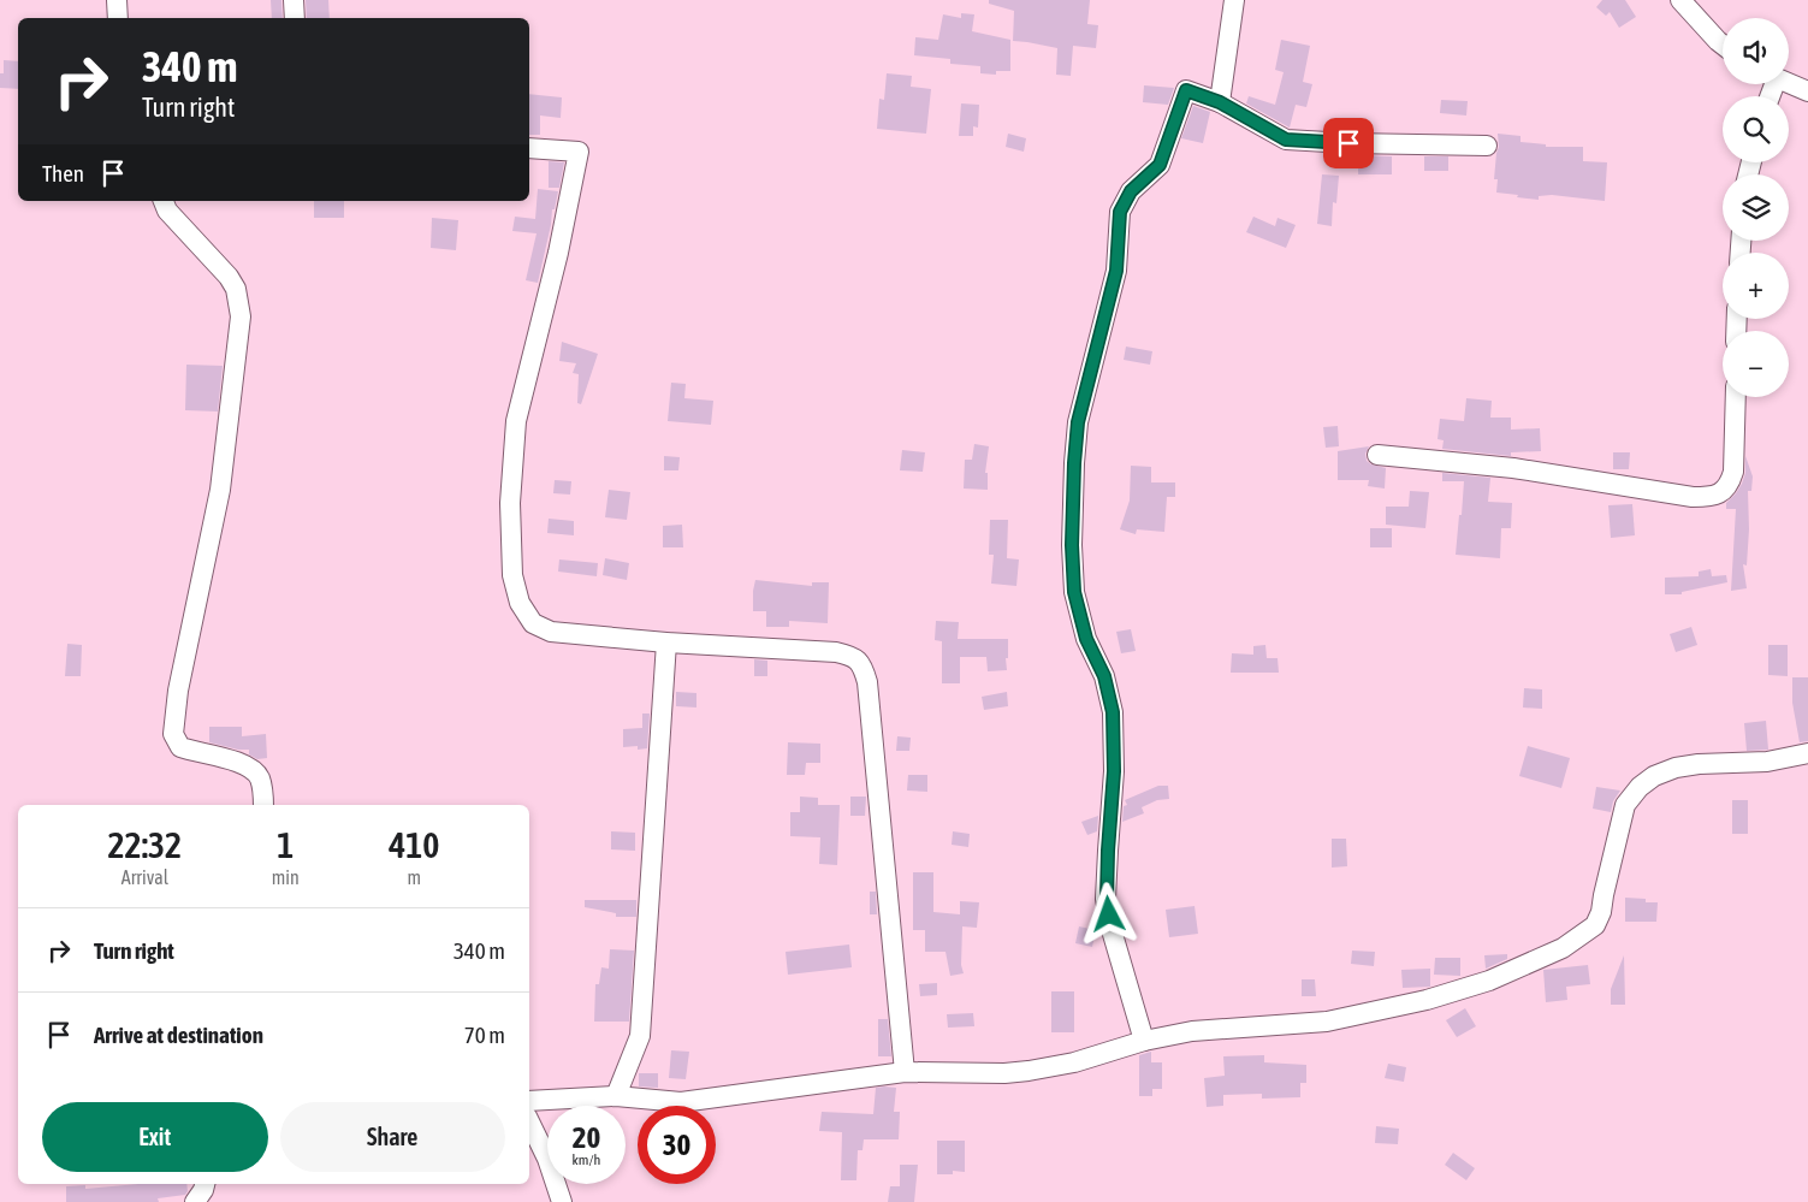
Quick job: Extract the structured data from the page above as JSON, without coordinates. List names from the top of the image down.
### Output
{
  "page": {
    "map_buttons": ["+", "−"],
    "turn": ["340 m", "Turn right"],
    "then": "Then",
    "eta": [
      "22:32",
      "Arrival",
      "1",
      "min",
      "410",
      "m"
    ],
    "list": [
      {
        "name": "Turn right",
        "value": "340 m"
      },
      {
        "name": "Arrive at destination",
        "value": "70 m"
      }
    ],
    "buttons": ["Exit", "Share"],
    "speed": "20 km/h",
    "limit": "30"
  }
}
